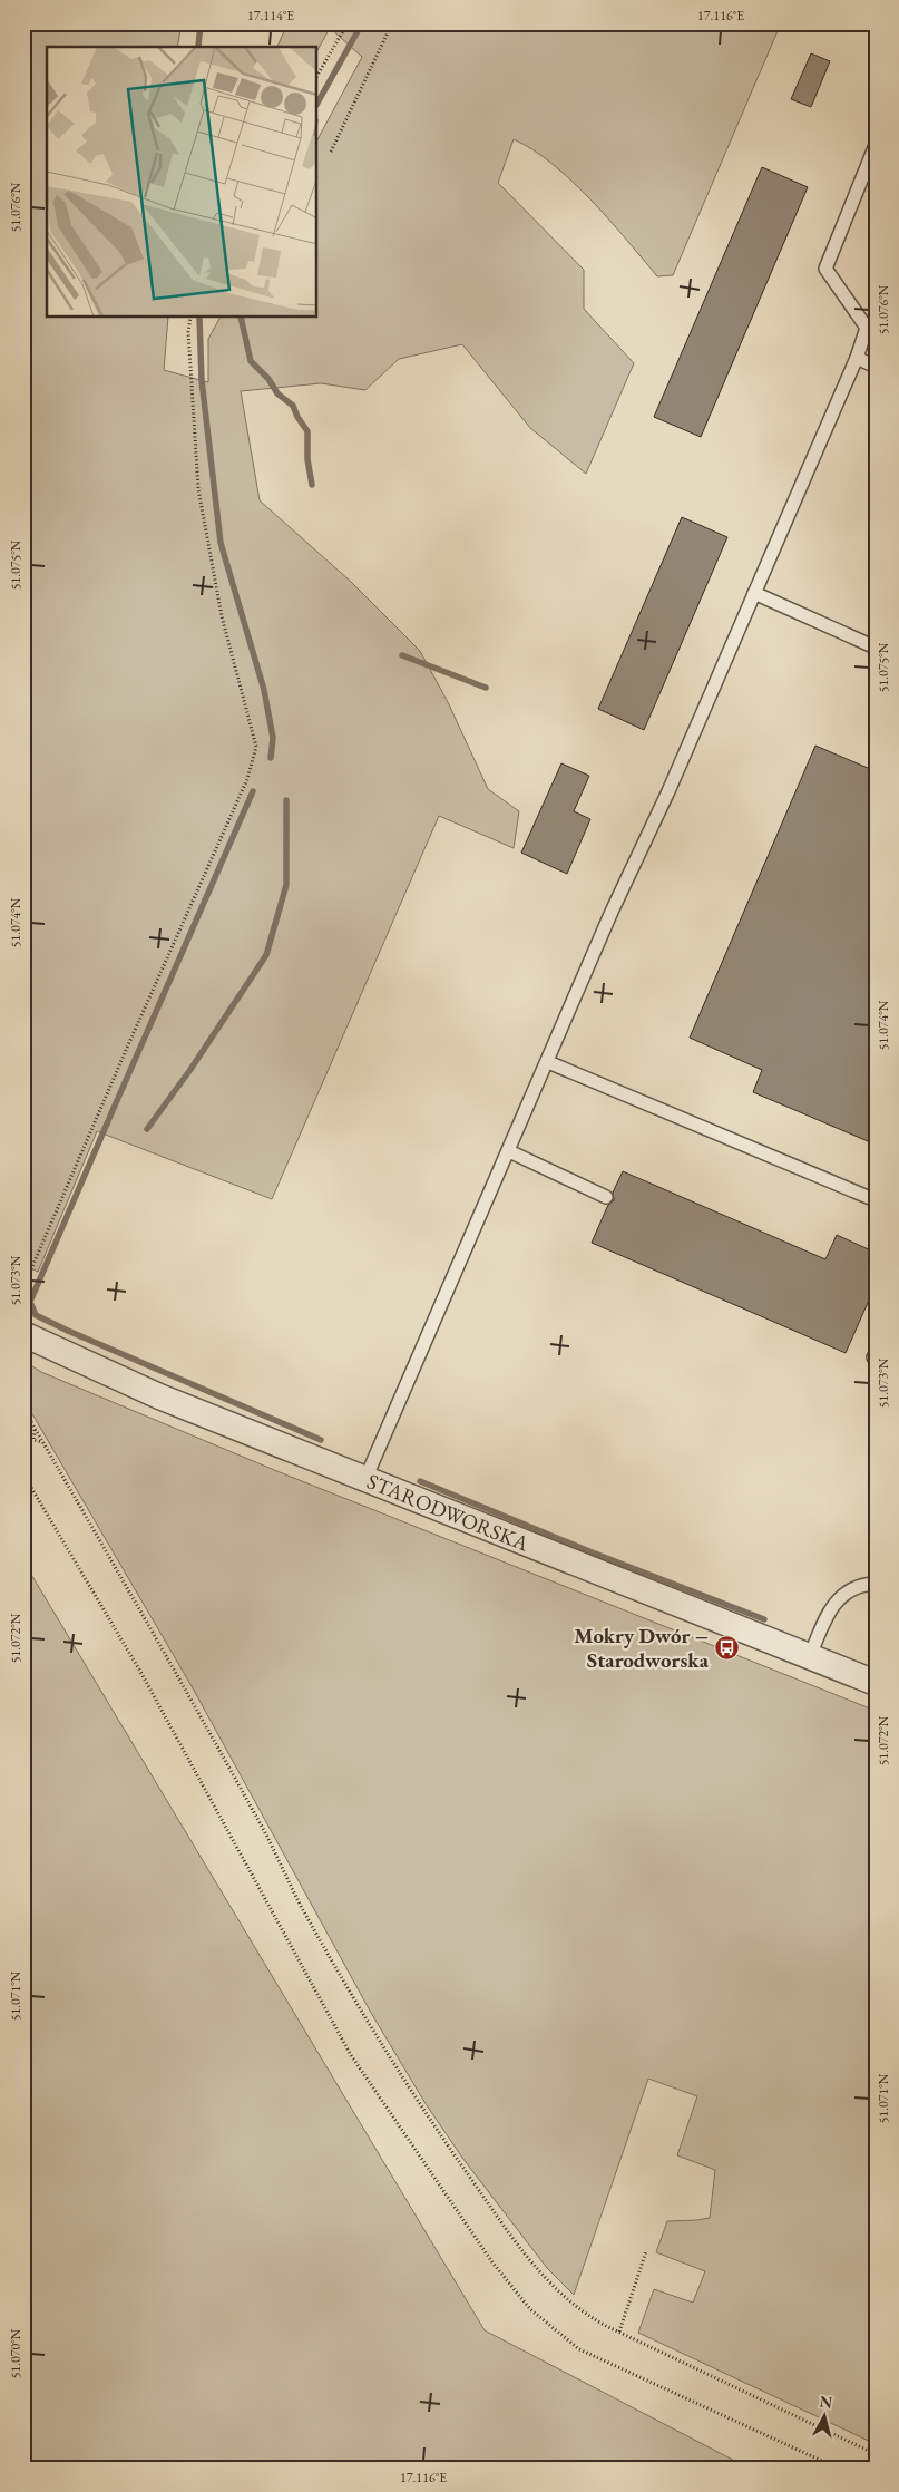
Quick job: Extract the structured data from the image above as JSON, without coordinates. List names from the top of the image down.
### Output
{
  "streets": {
    "street": ["STARODWORSKA"]
  },
  "places": {
    "bus stop": ["Mokry Dwór – Starodworska"]
  },
  "north": "top",
  "coordinates": [
    "17.114°E",
    "17.116°E",
    "51.076°N",
    "51.075°N",
    "51.074°N",
    "51.073°N",
    "51.072°N",
    "51.071°N",
    "51.070°N"
  ]
}
